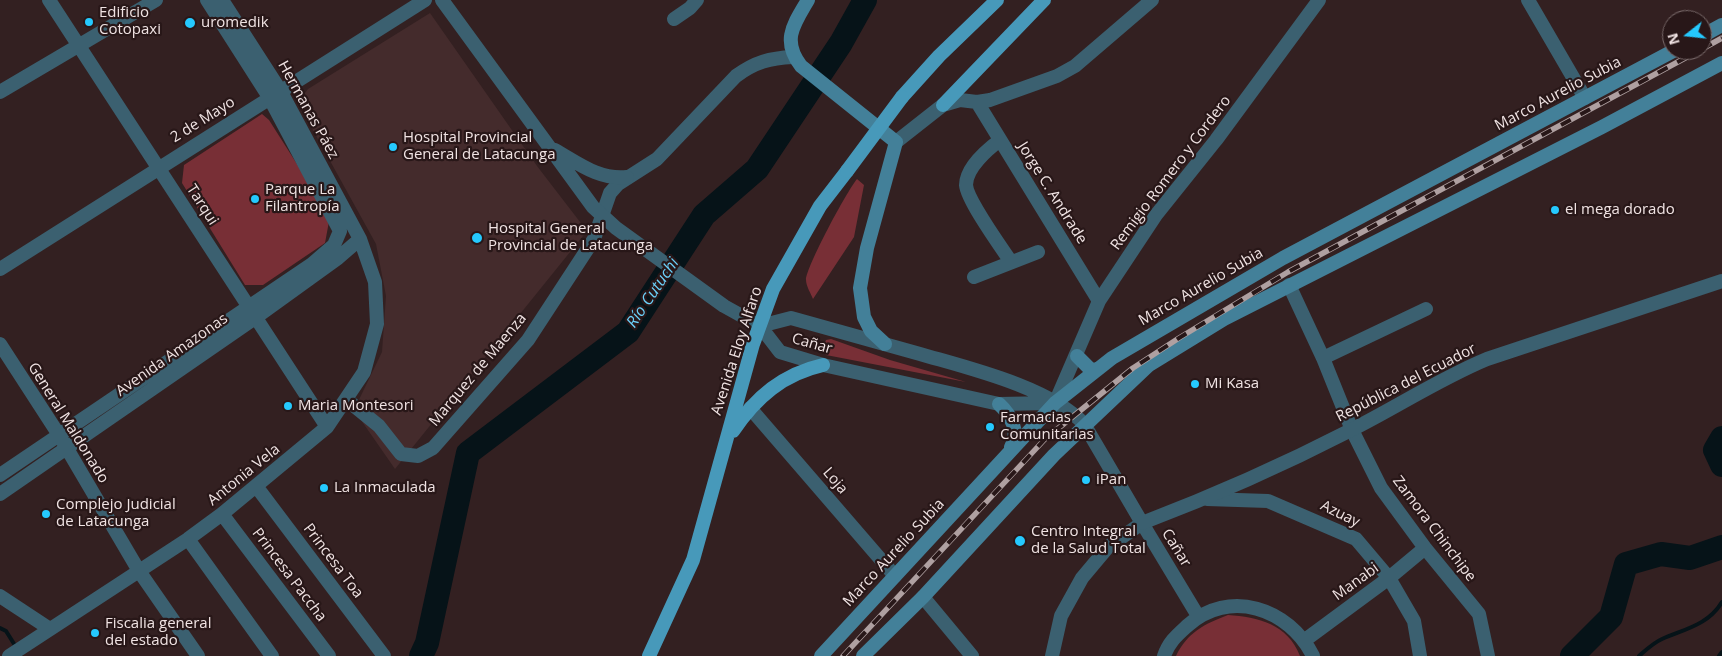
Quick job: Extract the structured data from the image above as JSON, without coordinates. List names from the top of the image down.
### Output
{
  "streets": {
    "main road": ["Marco Aurelio Subia", "Avenida Eloy Alfaro"],
    "street": [
      "Hermanas Páez",
      "2 de Mayo",
      "Remigio Romero y Cordero",
      "Jorge C. Andrade",
      "Tarqui",
      "Cañar",
      "Avenida Amazonas",
      "Marquez de Maenza",
      "República del Ecuador",
      "General Maldonado",
      "Antonia Vela",
      "Loja",
      "Azuay",
      "Zamora Chinchipe",
      "Princesa Toa",
      "Princesa Paccha",
      "Manabi"
    ]
  },
  "crossings": [
    ["Marco Aurelio Subia", "Remigio Romero y Cordero"],
    ["Marco Aurelio Subia", "Cañar"],
    ["Marco Aurelio Subia", "Loja"],
    ["Hermanas Páez", "2 de Mayo"],
    ["Hermanas Páez", "Avenida Amazonas"],
    ["Hermanas Páez", "Antonia Vela"],
    ["2 de Mayo", "Tarqui"],
    ["Remigio Romero y Cordero", "Jorge C. Andrade"],
    ["Remigio Romero y Cordero", "Cañar"],
    ["Tarqui", "Avenida Amazonas"],
    ["Tarqui", "Antonia Vela"],
    ["Cañar", "Avenida Eloy Alfaro"],
    ["Cañar", "República del Ecuador"],
    ["Avenida Amazonas", "General Maldonado"],
    ["Avenida Amazonas", "Antonia Vela"],
    ["Marquez de Maenza", "Antonia Vela"],
    ["República del Ecuador", "Azuay"],
    ["República del Ecuador", "Zamora Chinchipe"],
    ["General Maldonado", "Antonia Vela"],
    ["Antonia Vela", "Princesa Toa"],
    ["Antonia Vela", "Princesa Paccha"],
    ["Azuay", "Manabi"],
    ["Zamora Chinchipe", "Manabi"]
  ],
  "water": ["Río Cutuchi"],
  "places": [
    "Edificio Cotopaxi",
    "uromedik",
    "Hospital Provincial General de Latacunga",
    "Parque La Filantropía",
    "el mega dorado",
    "Hospital General Provincial de Latacunga",
    "Mi Kasa",
    "Maria Montesori",
    "Farmacias Comunitarias",
    "iPan",
    "La Inmaculada",
    "Complejo Judicial de Latacunga",
    "Centro Integral de la Salud Total",
    "Fiscalia general del estado"
  ],
  "north": "left"
}
